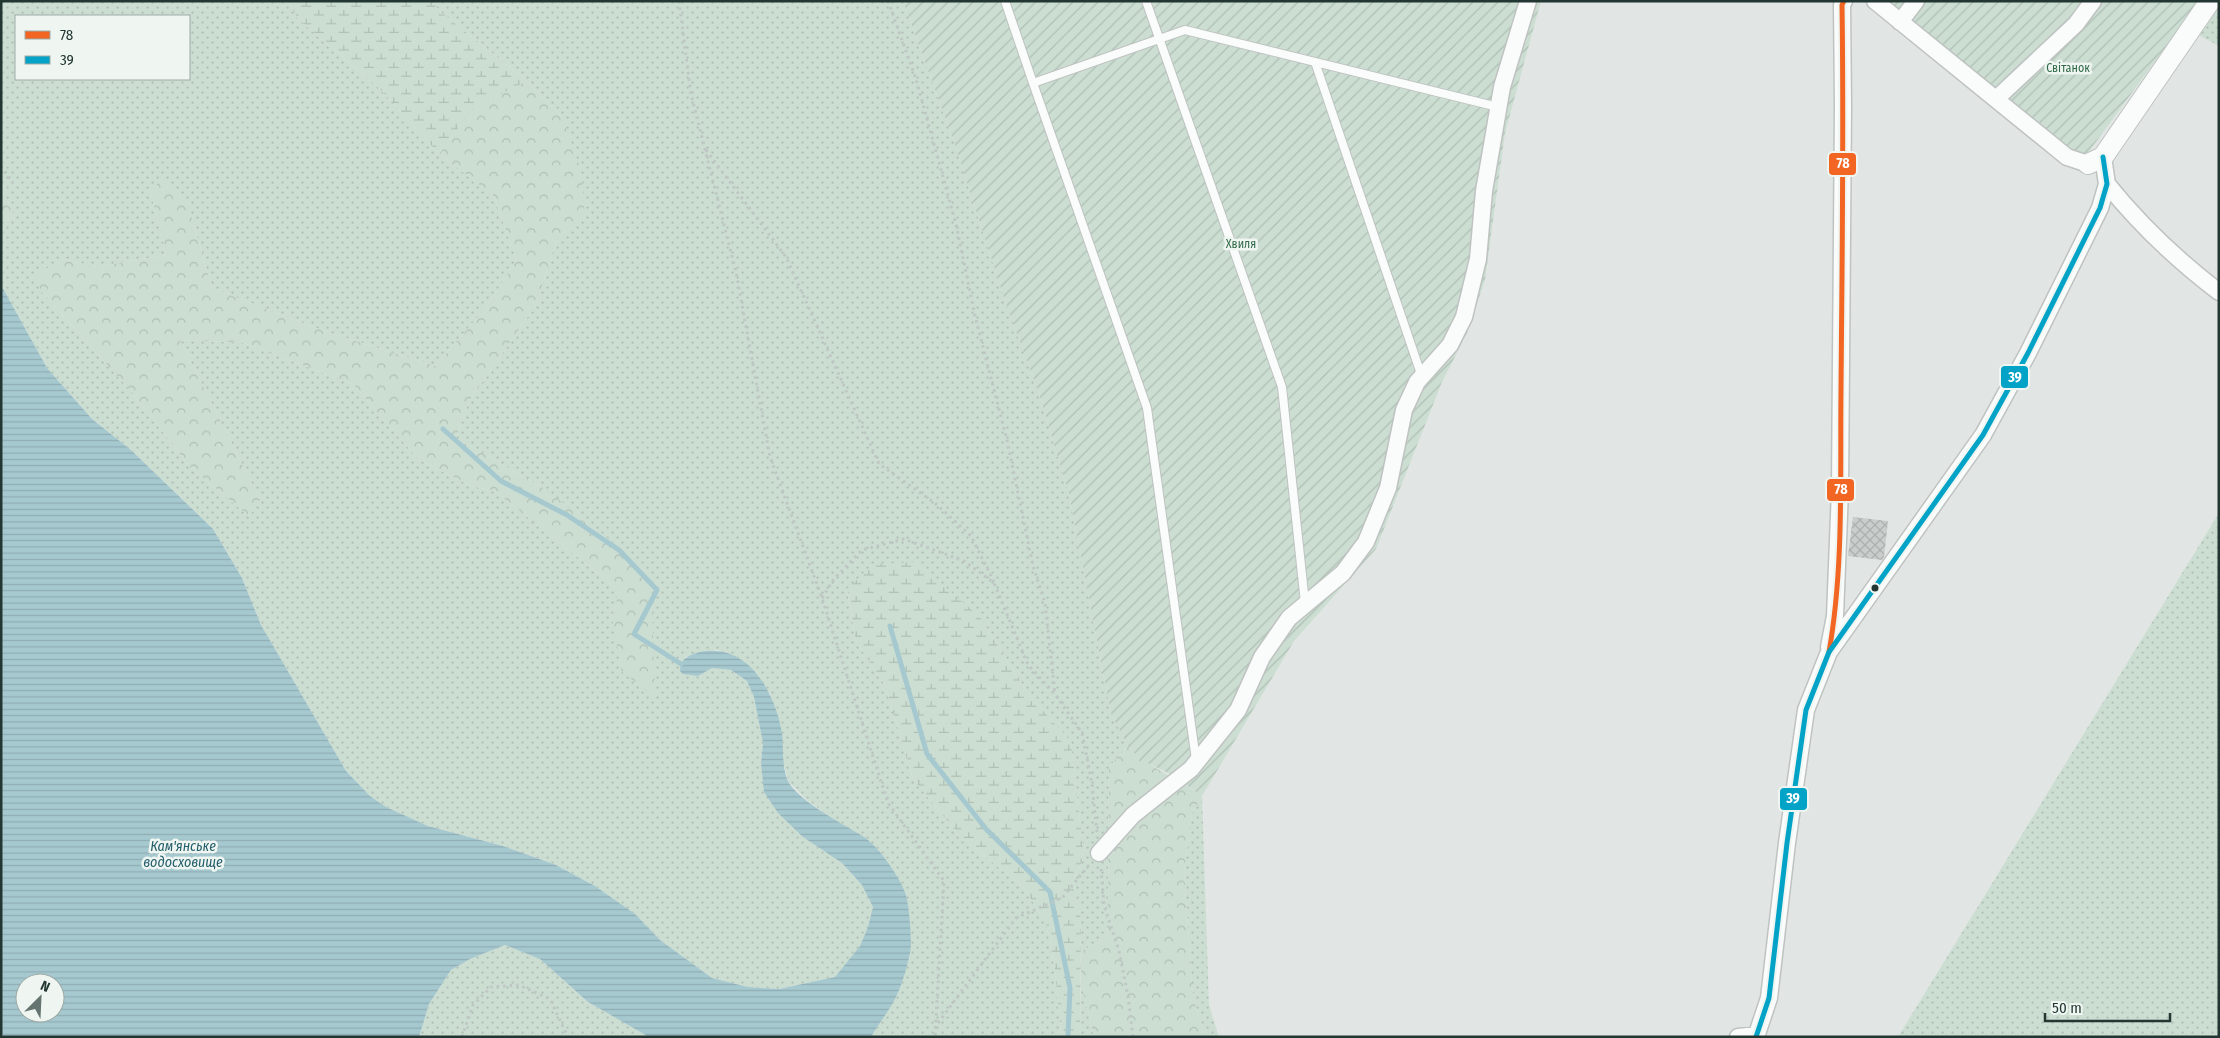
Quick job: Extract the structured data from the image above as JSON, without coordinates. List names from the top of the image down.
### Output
{
  "water": ["Кам'янське водосховище"],
  "parks": ["Світанок", "Хвиля"],
  "lines": ["transit line 78", "transit line 39"],
  "legend": ["78", "39"],
  "scale_bar": "50 m",
  "north": "top right"
}
